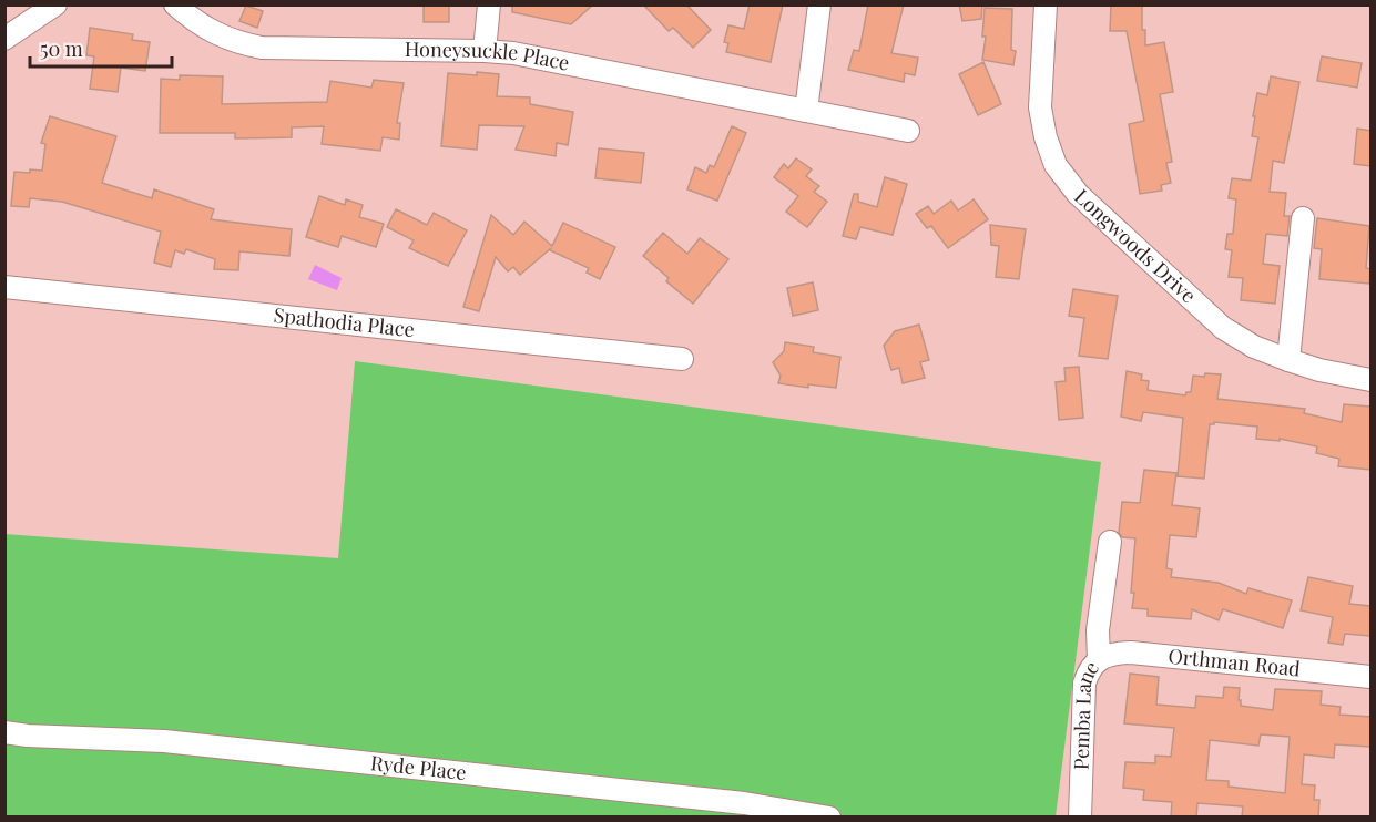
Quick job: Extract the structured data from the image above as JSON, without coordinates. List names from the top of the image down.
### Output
{
  "streets": {
    "street": [
      "Honeysuckle Place",
      "Longwoods Drive",
      "Spathodia Place",
      "Orthman Road",
      "Pemba Lane",
      "Ryde Place"
    ]
  },
  "crossings": [
    ["Orthman Road", "Pemba Lane"]
  ],
  "scale_bar": "50 m"
}
